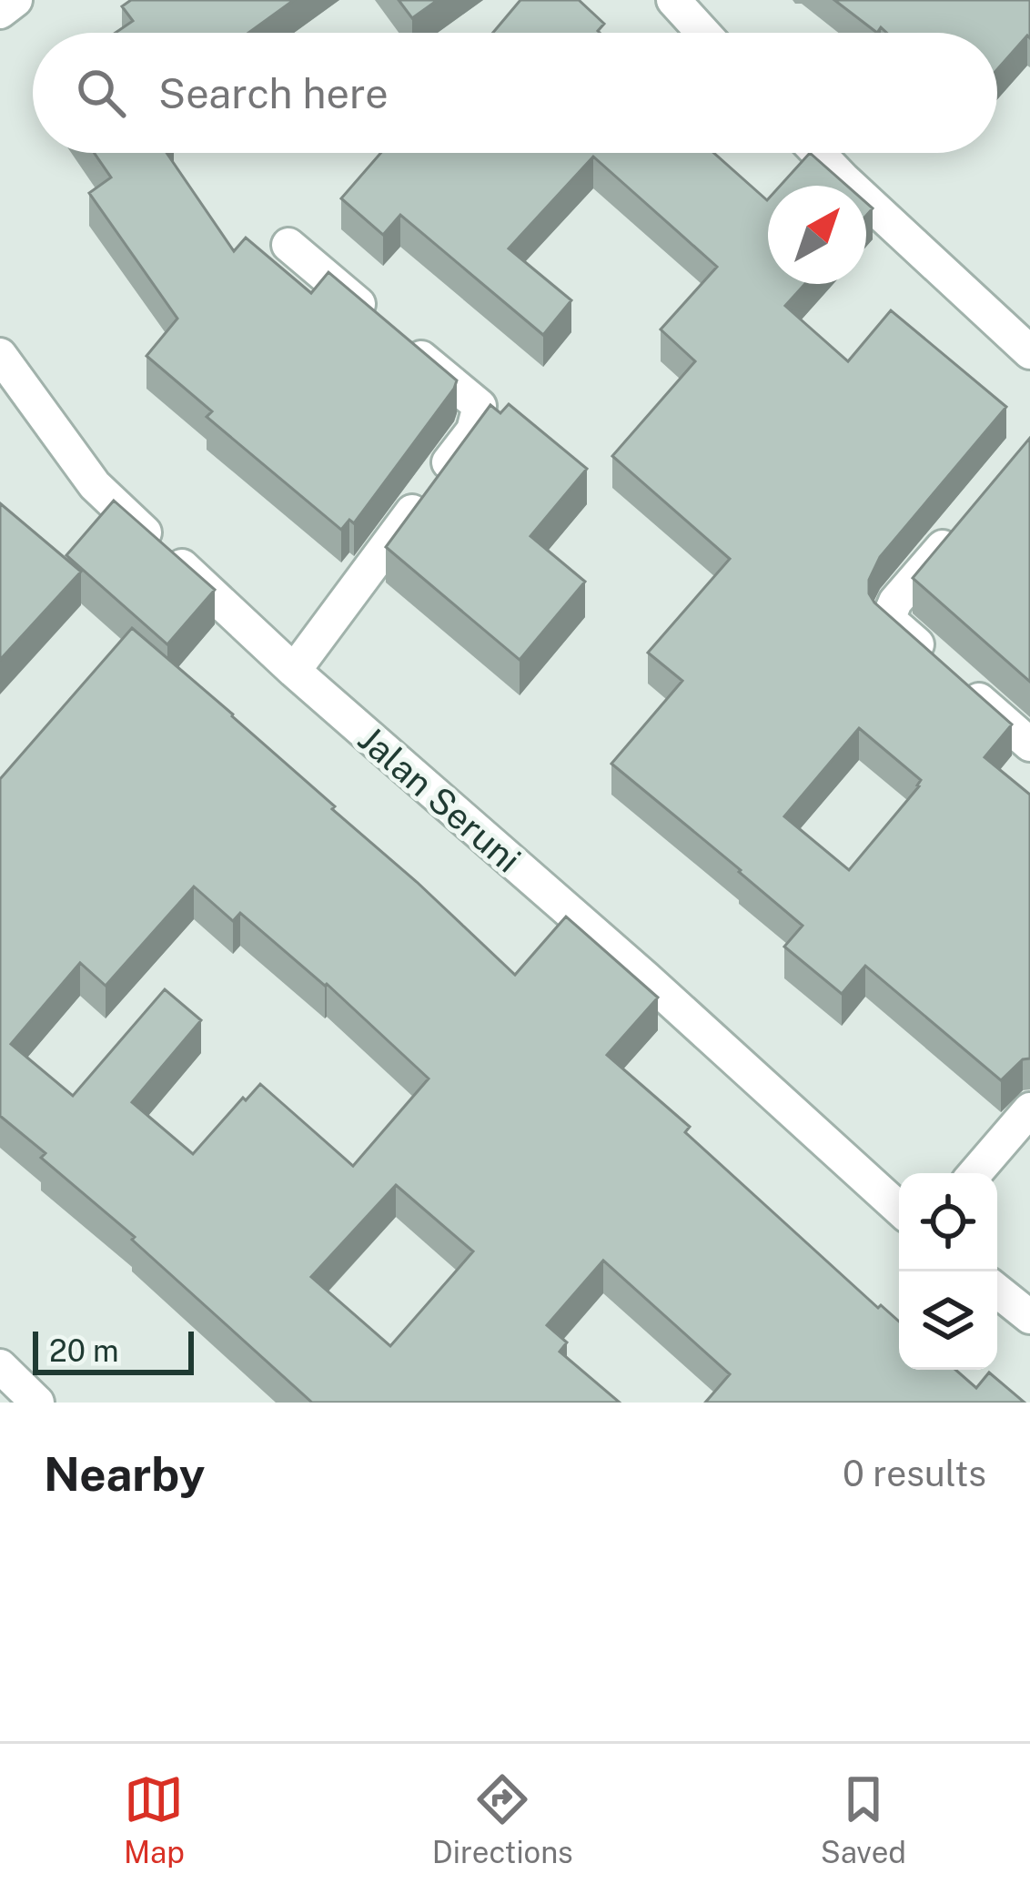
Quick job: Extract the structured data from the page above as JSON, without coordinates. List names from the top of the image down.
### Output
{
  "streets": {
    "street": ["Jalan Seruni"]
  },
  "scale_bar": "20 m",
  "north": "top right",
  "page": {
    "search": "Search here",
    "scale": "20 m",
    "heading": ["Nearby", "0 results"],
    "nav": ["Map", "Directions", "Saved"]
  }
}
